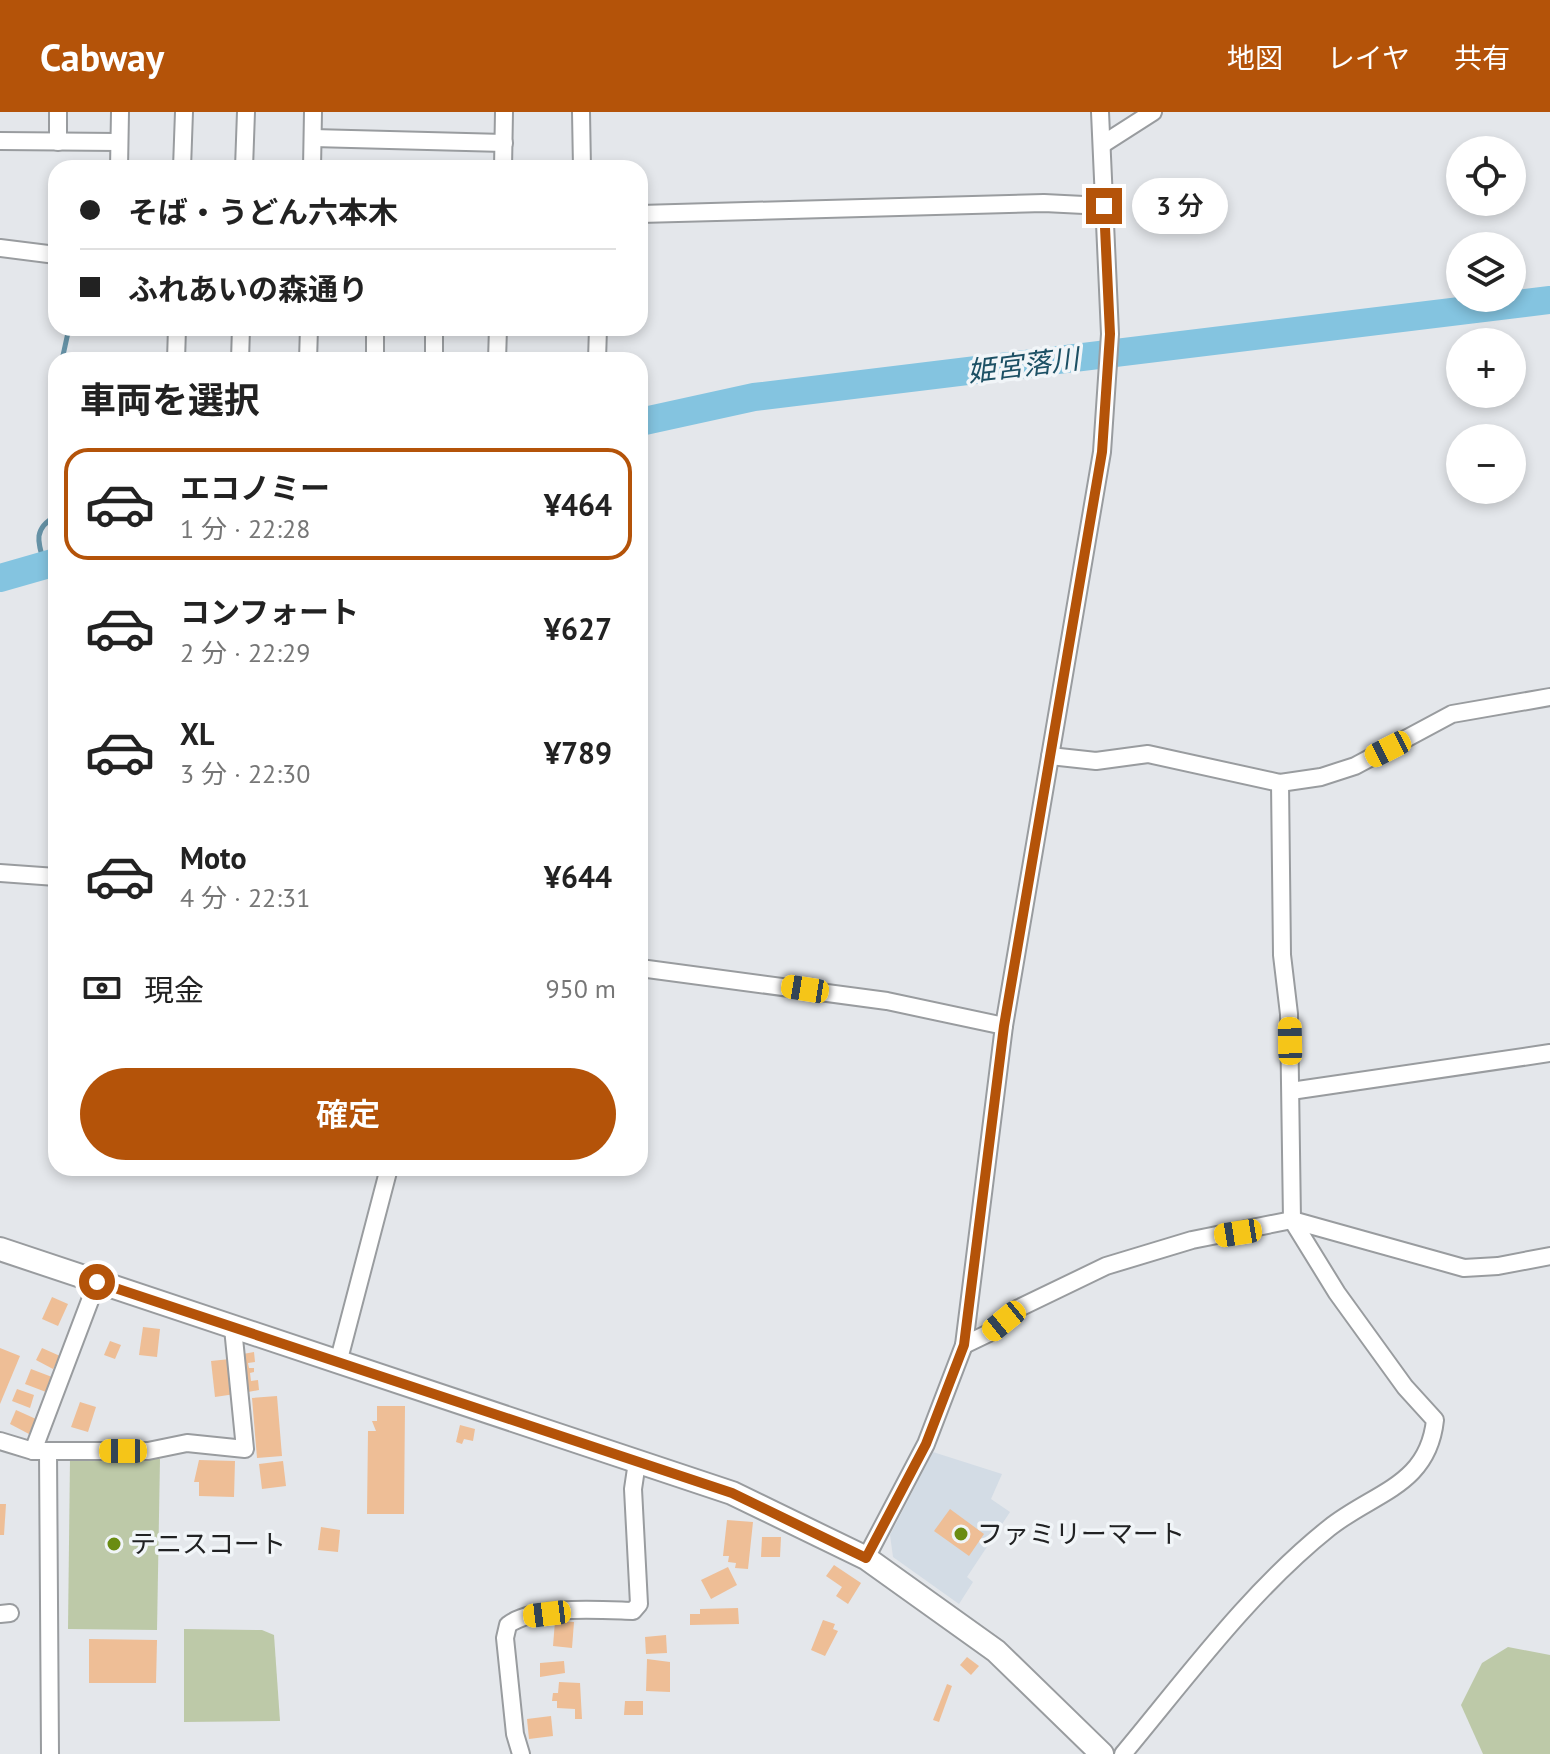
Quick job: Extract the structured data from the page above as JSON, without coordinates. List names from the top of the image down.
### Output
{
  "water": ["姫宮落川"],
  "places": ["ファミリーマート", "テニスコート"],
  "page": {
    "header": "Cabway",
    "nav": ["地図", "レイヤ", "共有"],
    "map_buttons": ["+", "−"],
    "banner": ["そば・うどん六本木", "ふれあいの森通り"],
    "bubble": "3 分",
    "heading": "車両を選択",
    "list": [
      {
        "name": "エコノミー",
        "note": "1 分 · 22:28",
        "value": "¥464"
      },
      {
        "name": "コンフォート",
        "note": "2 分 · 22:29",
        "value": "¥627"
      },
      {
        "name": "XL",
        "note": "3 分 · 22:30",
        "value": "¥789"
      },
      {
        "name": "Moto",
        "note": "4 分 · 22:31",
        "value": "¥644"
      }
    ],
    "pay": ["現金", "950 m"],
    "buttons": "確定"
  }
}
